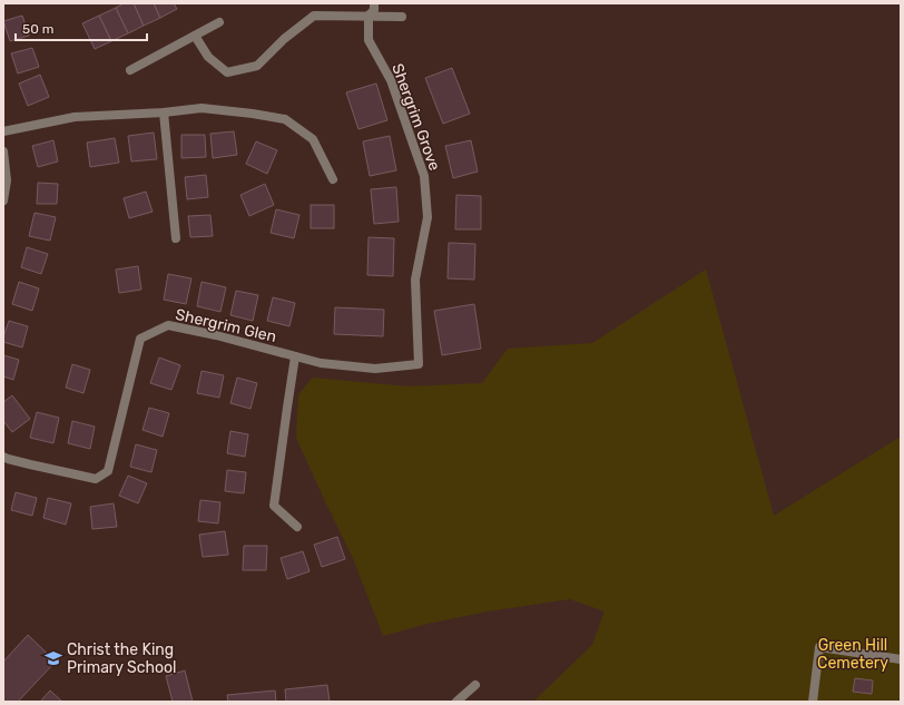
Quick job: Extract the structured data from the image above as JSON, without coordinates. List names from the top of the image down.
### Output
{
  "streets": {
    "street": ["Shergrim Grove", "Shergrim Glen"]
  },
  "crossings": [
    ["Shergrim Grove", "Shergrim Glen"]
  ],
  "parks": ["Green Hill Cemetery"],
  "places": {
    "school or university": ["Christ the King Primary School"]
  },
  "scale_bar": "50 m"
}
